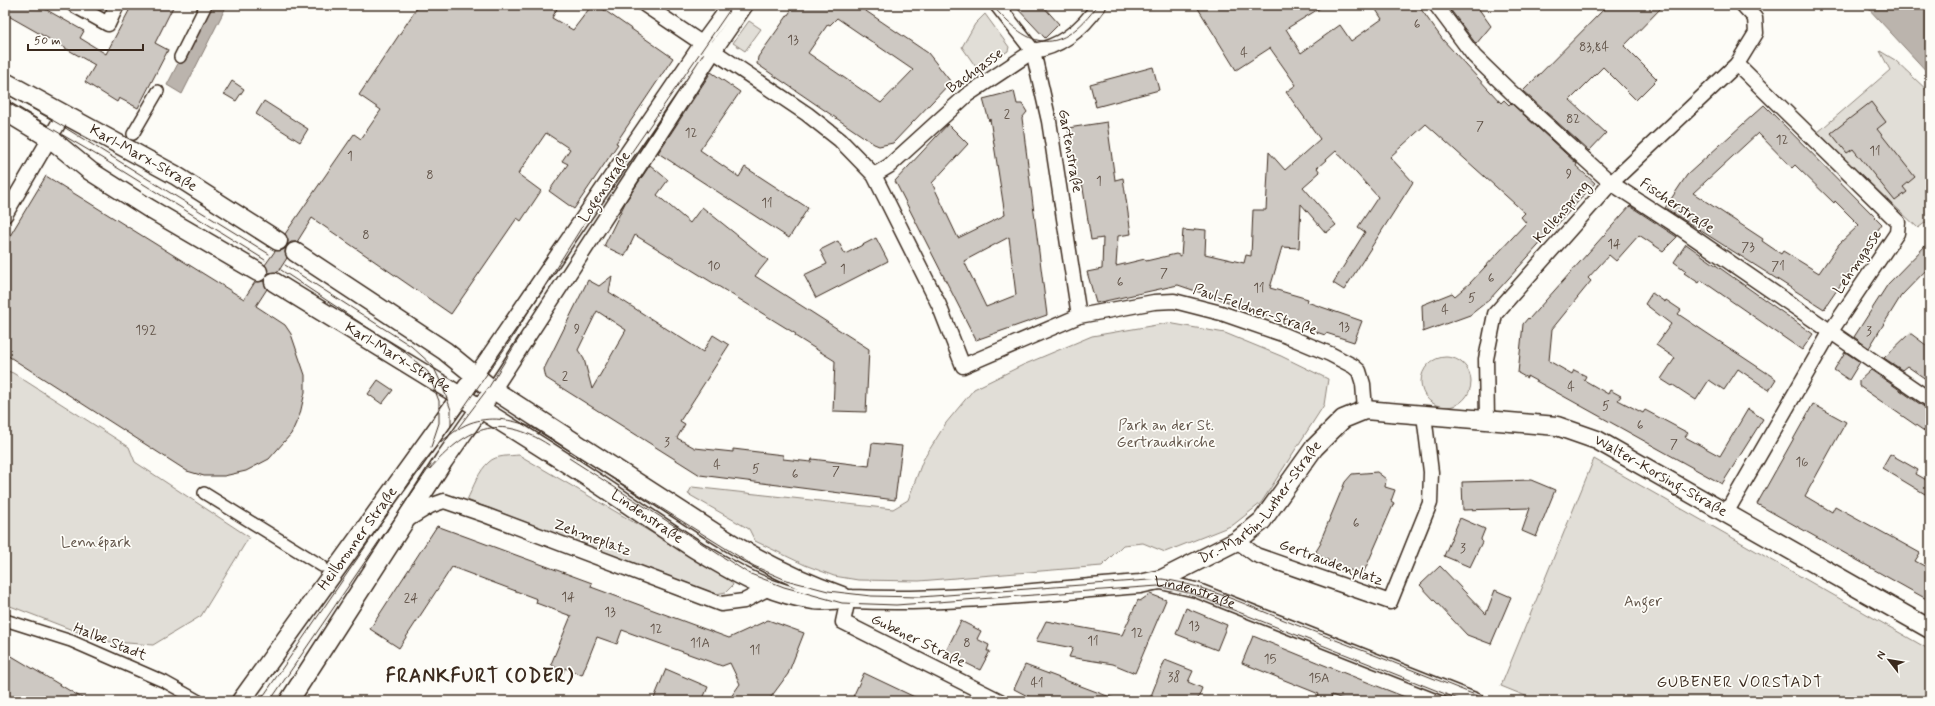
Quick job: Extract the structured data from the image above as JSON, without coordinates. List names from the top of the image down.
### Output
{
  "streets": {
    "street": [
      "Bachgasse",
      "Gartenstraße",
      "Karl-Marx-Straße",
      "Logenstraße",
      "Fischerstraße",
      "Kellenspring",
      "Lehmgasse",
      "Paul-Feldner-Straße",
      "Walter-Korsing-Straße",
      "Dr.-Martin-Luther-Straße",
      "Lindenstraße",
      "Heilbronner Straße",
      "Zehmeplatz",
      "Gertraudenplatz",
      "Gubener Straße",
      "Halbe Stadt"
    ]
  },
  "crossings": [
    ["Bachgasse", "Gartenstraße"],
    ["Bachgasse", "Paul-Feldner-Straße"],
    ["Gartenstraße", "Paul-Feldner-Straße"],
    ["Karl-Marx-Straße", "Logenstraße"],
    ["Karl-Marx-Straße", "Lindenstraße"],
    ["Karl-Marx-Straße", "Heilbronner Straße"],
    ["Logenstraße", "Lindenstraße"],
    ["Logenstraße", "Heilbronner Straße"],
    ["Fischerstraße", "Kellenspring"],
    ["Fischerstraße", "Lehmgasse"],
    ["Kellenspring", "Lehmgasse"],
    ["Kellenspring", "Walter-Korsing-Straße"],
    ["Lehmgasse", "Walter-Korsing-Straße"],
    ["Paul-Feldner-Straße", "Walter-Korsing-Straße"],
    ["Paul-Feldner-Straße", "Dr.-Martin-Luther-Straße"],
    ["Walter-Korsing-Straße", "Dr.-Martin-Luther-Straße"],
    ["Walter-Korsing-Straße", "Gertraudenplatz"],
    ["Dr.-Martin-Luther-Straße", "Lindenstraße"],
    ["Dr.-Martin-Luther-Straße", "Gertraudenplatz"],
    ["Lindenstraße", "Heilbronner Straße"],
    ["Lindenstraße", "Zehmeplatz"],
    ["Lindenstraße", "Gubener Straße"],
    ["Heilbronner Straße", "Zehmeplatz"]
  ],
  "districts": ["FRANKFURT (ODER)", "GUBENER VORSTADT"],
  "parks": ["Park an der St. Gertraudkirche", "Lennépark", "Anger"],
  "house_numbers": [
    "6",
    "13",
    "83,84",
    "4",
    "2",
    "82",
    "7",
    "12",
    "12",
    "11",
    "1",
    "9",
    "8",
    "1",
    "11",
    "8",
    "14",
    "73",
    "10",
    "71",
    "1",
    "7",
    "6",
    "6",
    "11",
    "5",
    "4",
    "13",
    "9",
    "192",
    "3",
    "2",
    "4",
    "5",
    "6",
    "3",
    "7",
    "16",
    "4",
    "5",
    "7",
    "6",
    "6",
    "3",
    "14",
    "24",
    "13",
    "13",
    "12",
    "12",
    "11",
    "11A",
    "8",
    "11",
    "15",
    "38",
    "15A",
    "41"
  ],
  "scale_bar": "50 m",
  "north": "top left"
}
